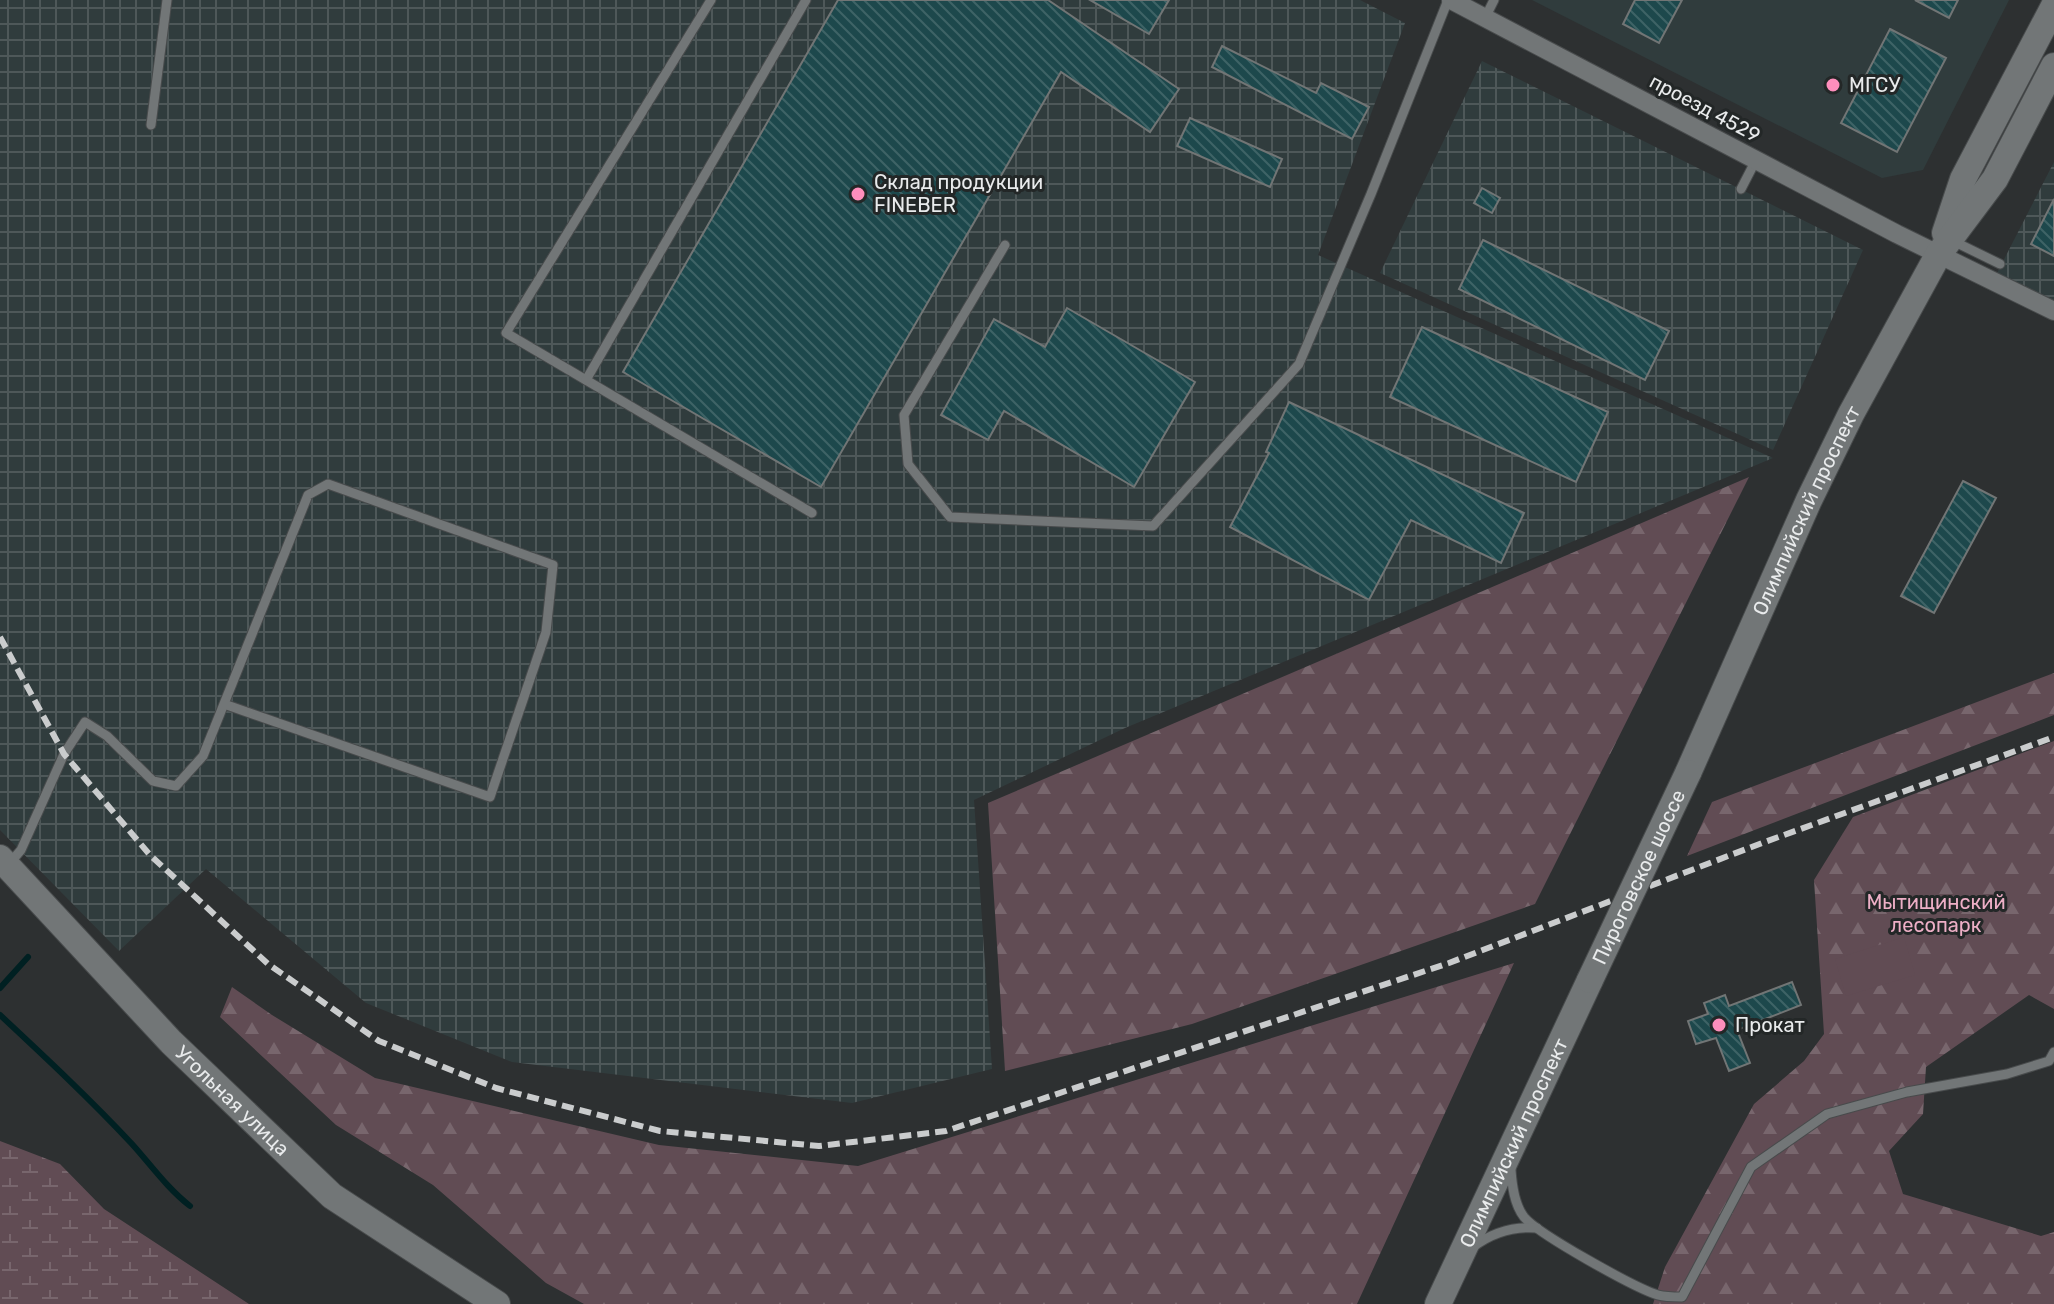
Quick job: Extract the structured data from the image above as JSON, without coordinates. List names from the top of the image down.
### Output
{
  "streets": {
    "main road": ["Олимпийский проспект", "Пироговское шоссе", "Угольная улица"],
    "street": ["проезд 4529"]
  },
  "crossings": [
    ["проезд 4529", "Олимпийский проспект"],
    ["Олимпийский проспект", "Пироговское шоссе"]
  ],
  "parks": ["Мытищинский лесопарк"],
  "places": ["МГСУ", "Склад продукции FINEBER", "Прокат"]
}
